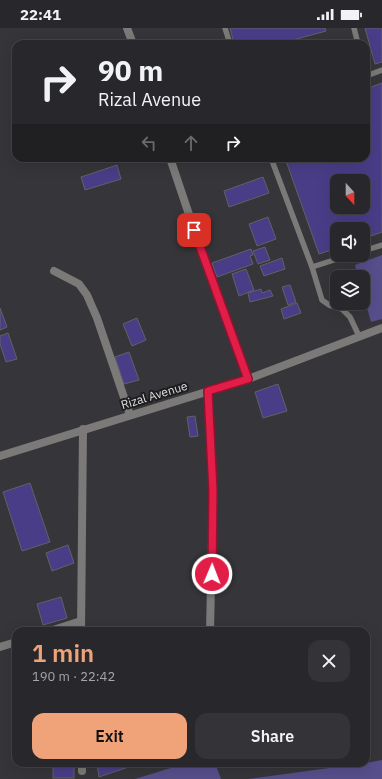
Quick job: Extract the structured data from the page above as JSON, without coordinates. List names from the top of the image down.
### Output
{
  "streets": {
    "street": ["Rizal Avenue"]
  },
  "north": "bottom",
  "page": {
    "status": "22:41",
    "turn": ["90 m", "Rizal Avenue"],
    "heading": ["1 min", "190 m · 22:42"],
    "buttons": ["Exit", "Share"]
  }
}
